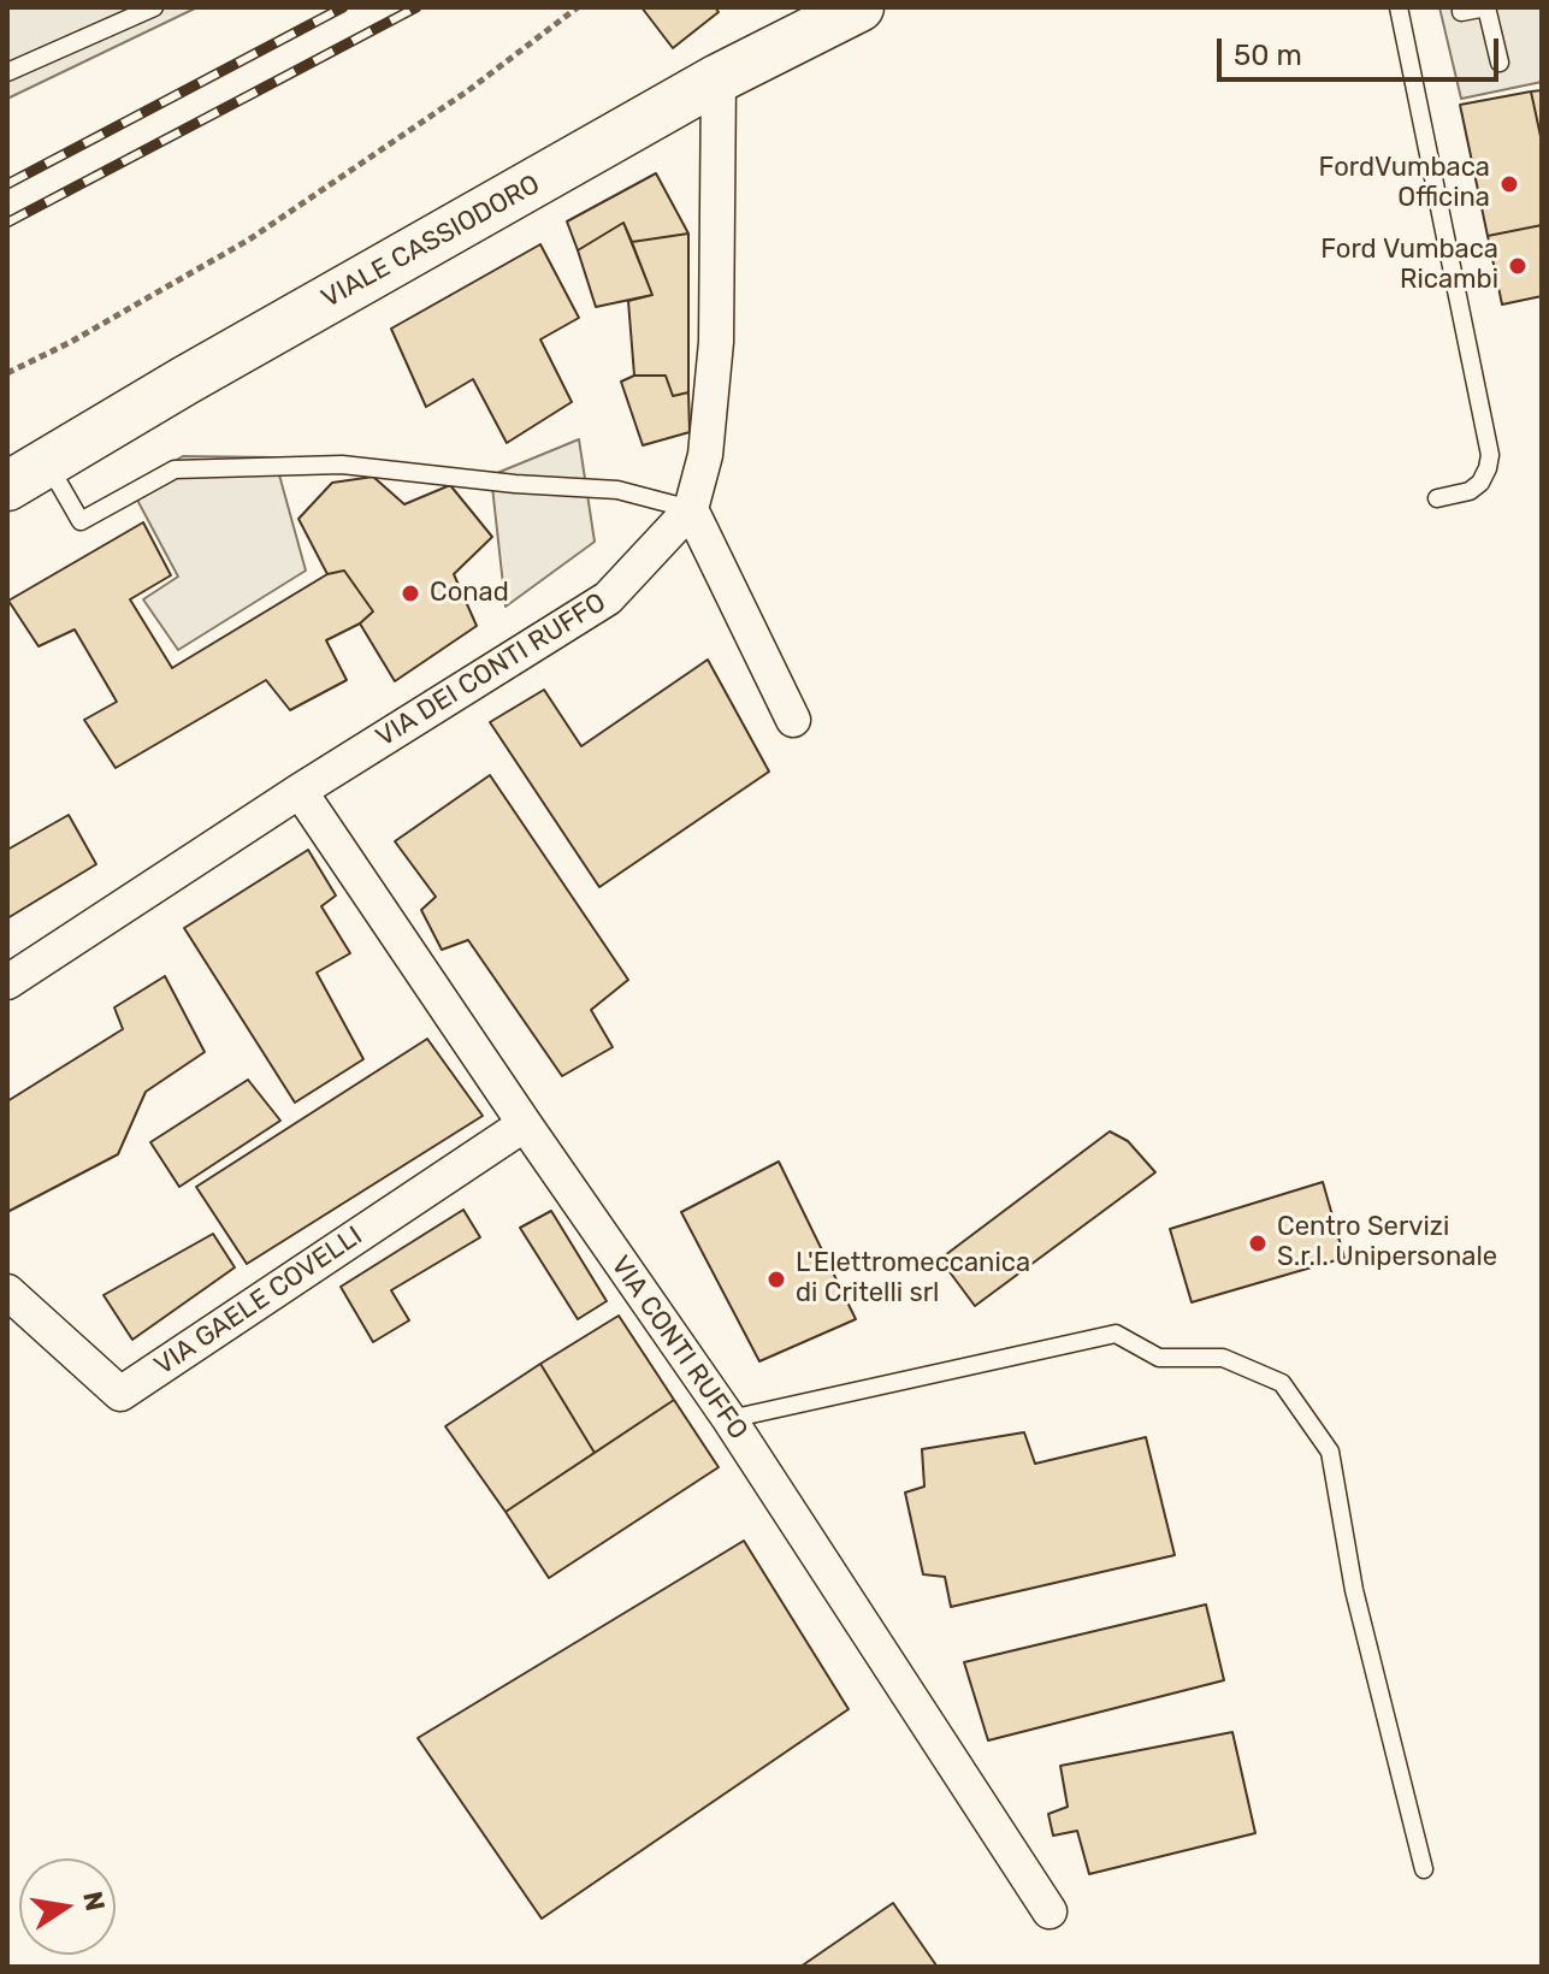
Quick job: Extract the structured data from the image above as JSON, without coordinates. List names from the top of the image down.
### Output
{
  "streets": {
    "street": [
      "VIALE CASSIODORO",
      "VIA DEI CONTI RUFFO",
      "VIA GAELE COVELLI",
      "VIA CONTI RUFFO"
    ]
  },
  "crossings": [
    ["VIALE CASSIODORO", "VIA DEI CONTI RUFFO"],
    ["VIA DEI CONTI RUFFO", "VIA CONTI RUFFO"],
    ["VIA GAELE COVELLI", "VIA CONTI RUFFO"]
  ],
  "places": [
    "FordVumbaca Officina",
    "Ford Vumbaca Ricambi",
    "Conad",
    "Centro Servizi S.r.l. Unipersonale",
    "L'Elettromeccanica di Critelli srl"
  ],
  "scale_bar": "50 m",
  "north": "right"
}
